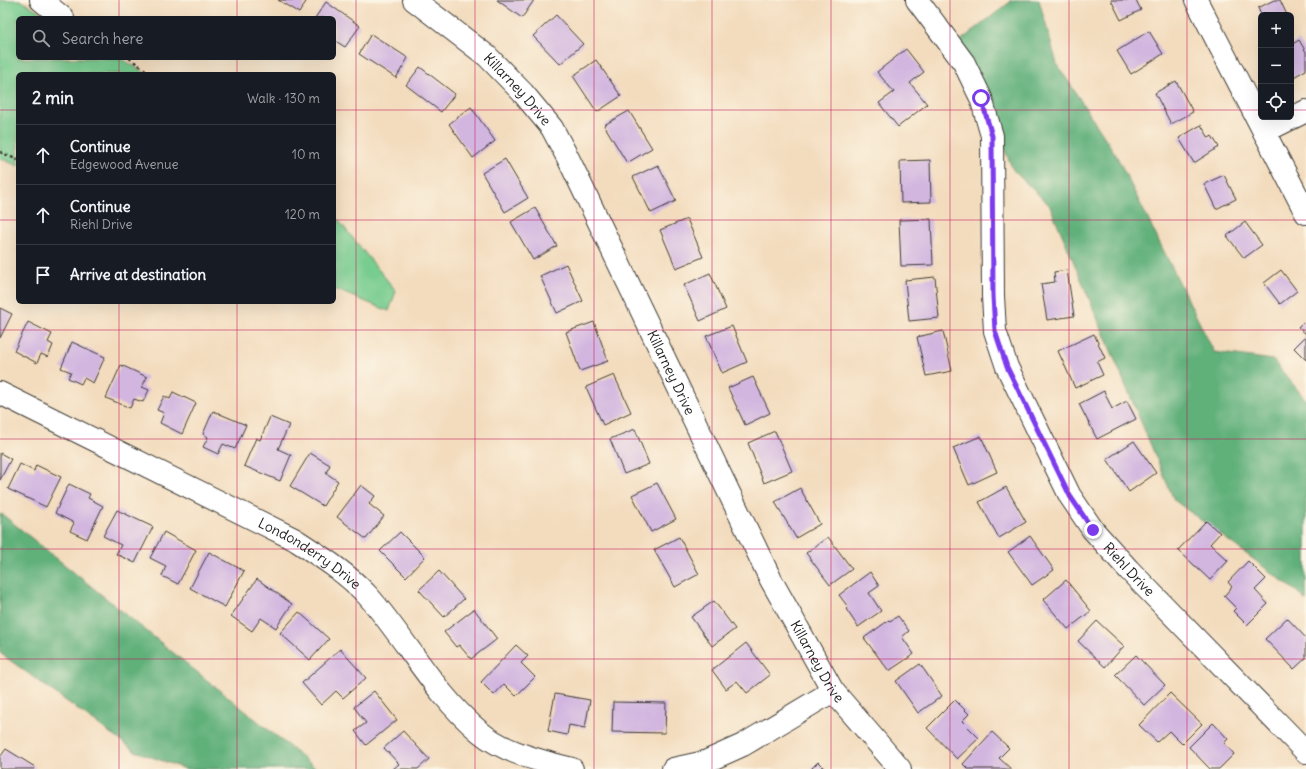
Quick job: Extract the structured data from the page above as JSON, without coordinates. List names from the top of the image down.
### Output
{
  "streets": {
    "street": ["Killarney Drive", "Londonderry Drive", "Riehl Drive"]
  },
  "page": {
    "map_buttons": ["+", "−"],
    "search": "Search here",
    "heading": ["2 min", "Walk · 130 m"],
    "list": [
      ["Continue", "Edgewood Avenue", "10 m"],
      ["Continue", "Riehl Drive", "120 m"],
      "Arrive at destination"
    ]
  }
}
